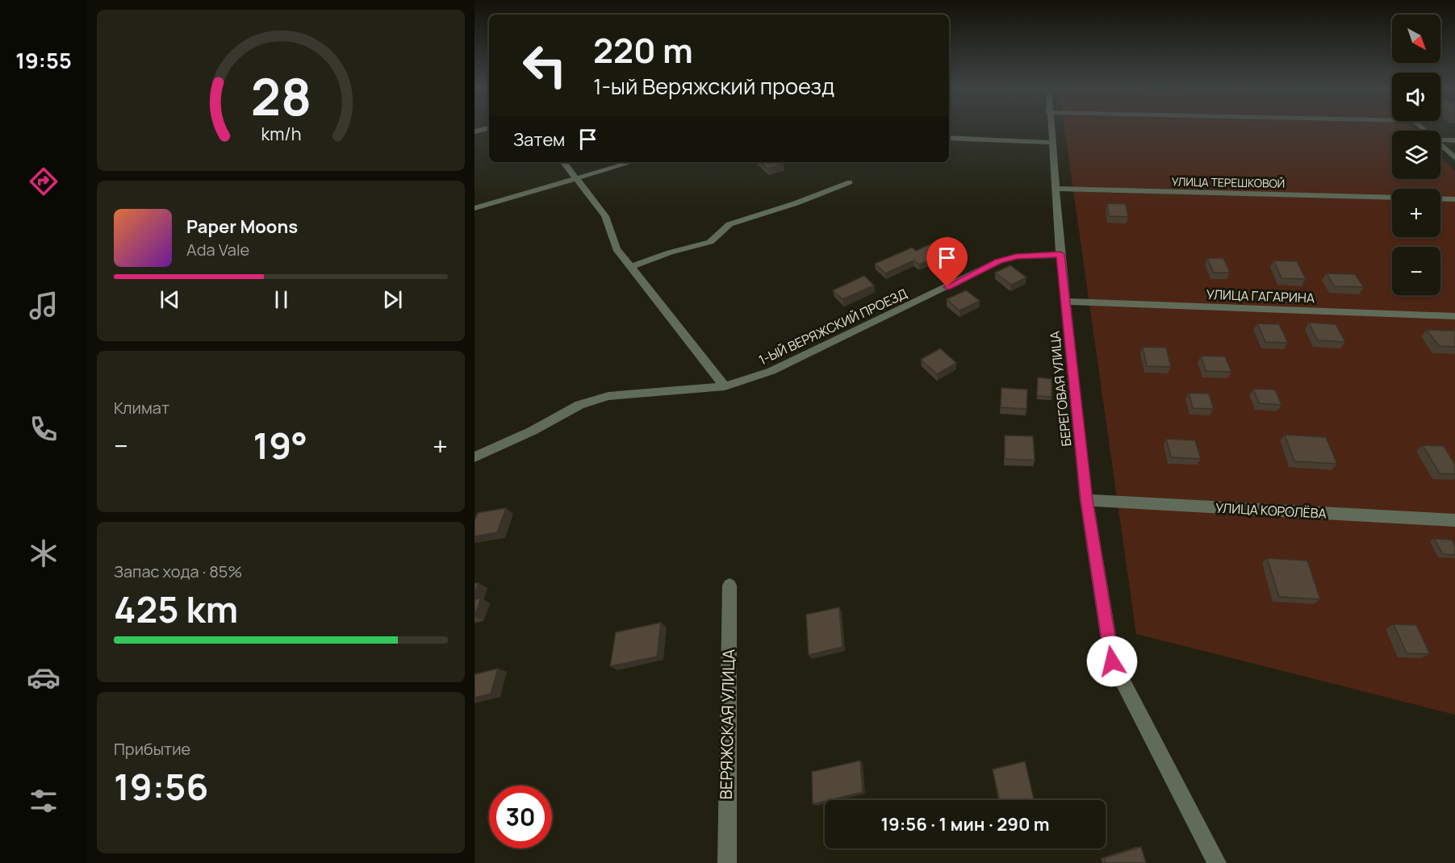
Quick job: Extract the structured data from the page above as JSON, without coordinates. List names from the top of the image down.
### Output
{
  "streets": {
    "street": [
      "УЛИЦА ТЕРЕШКОВОЙ",
      "УЛИЦА ГАГАРИНА",
      "1-ЫЙ ВЕРЯЖСКИЙ ПРОЕЗД",
      "БЕРЕГОВАЯ УЛИЦА",
      "УЛИЦА КОРОЛЁВА",
      "ВЕРЯЖСКАЯ УЛИЦА"
    ]
  },
  "crossings": [
    ["УЛИЦА ТЕРЕШКОВОЙ", "БЕРЕГОВАЯ УЛИЦА"],
    ["УЛИЦА ГАГАРИНА", "БЕРЕГОВАЯ УЛИЦА"],
    ["1-ЫЙ ВЕРЯЖСКИЙ ПРОЕЗД", "БЕРЕГОВАЯ УЛИЦА"],
    ["БЕРЕГОВАЯ УЛИЦА", "УЛИЦА КОРОЛЁВА"]
  ],
  "north": "bottom right",
  "page": {
    "tabs": "19:55",
    "map_buttons": ["+", "−"],
    "turn": ["220 m", "1-ый Веряжский проезд"],
    "then": "Затем",
    "song": ["Paper Moons", "Ada Vale"],
    "tile": [
      "Климат",
      ["Запас хода · 85%", "425 km"],
      ["Прибытие", "19:56"]
    ],
    "heat": ["−", "19°", "+"],
    "limit": "30",
    "trip": "19:56 · 1 мин · 290 m",
    "gauge": ["28", "km/h"]
  }
}
